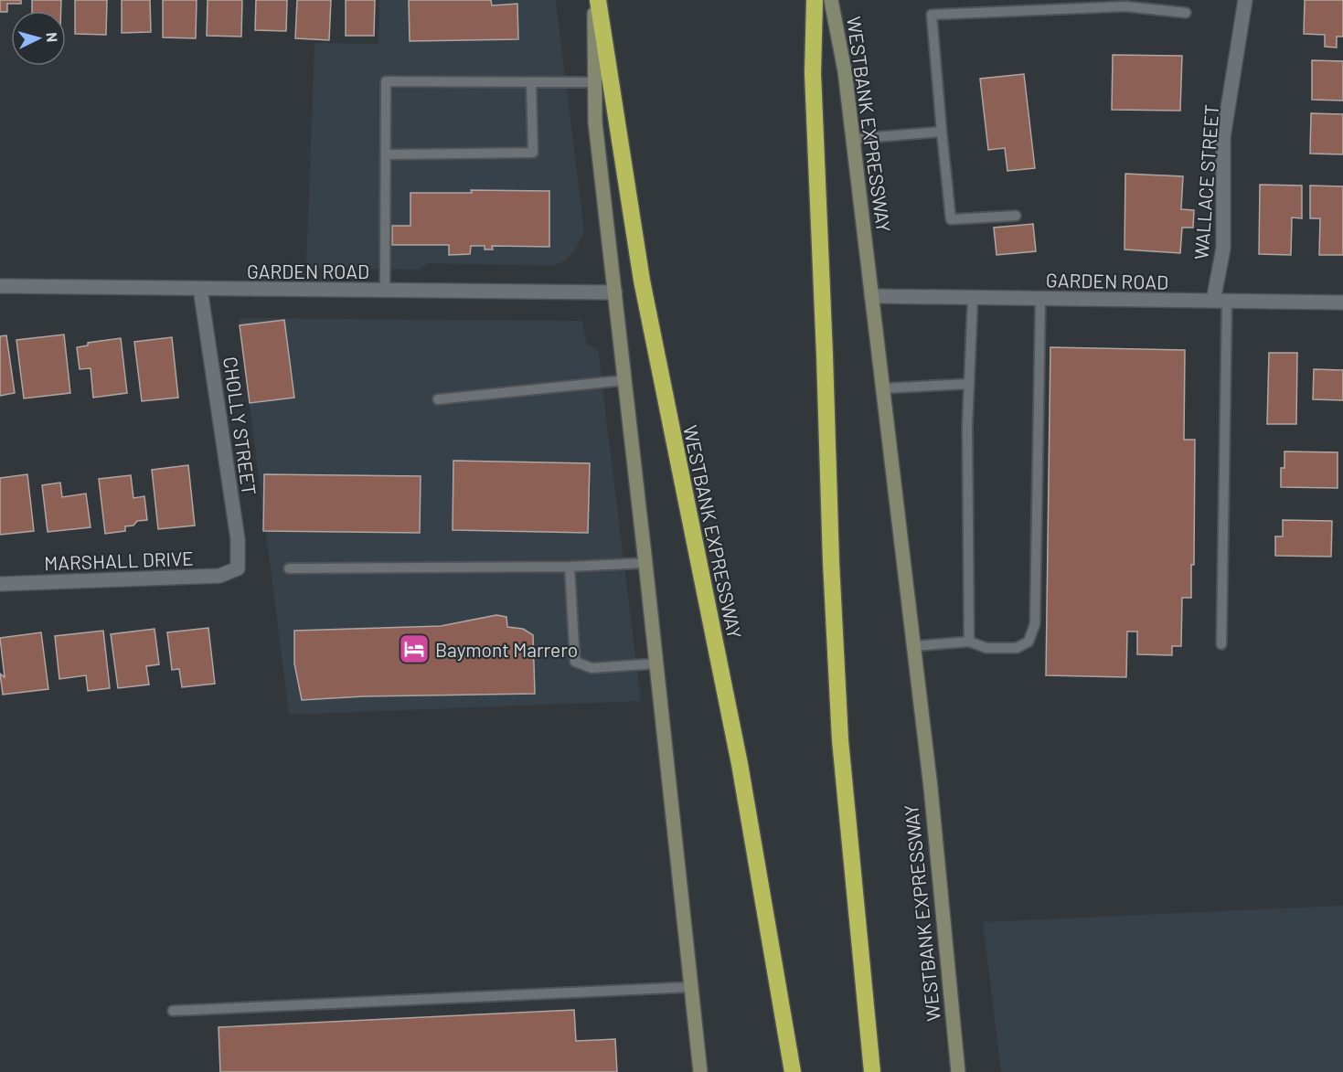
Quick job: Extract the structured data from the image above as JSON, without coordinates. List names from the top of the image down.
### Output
{
  "streets": {
    "highway": ["WESTBANK EXPRESSWAY"],
    "street": [
      "WALLACE STREET",
      "GARDEN ROAD",
      "CHOLLY STREET",
      "MARSHALL DRIVE"
    ]
  },
  "crossings": [
    ["WESTBANK EXPRESSWAY", "GARDEN ROAD"],
    ["WALLACE STREET", "GARDEN ROAD"],
    ["GARDEN ROAD", "CHOLLY STREET"],
    ["CHOLLY STREET", "MARSHALL DRIVE"]
  ],
  "places": {
    "hotel": ["Baymont Marrero"]
  },
  "north": "right"
}
